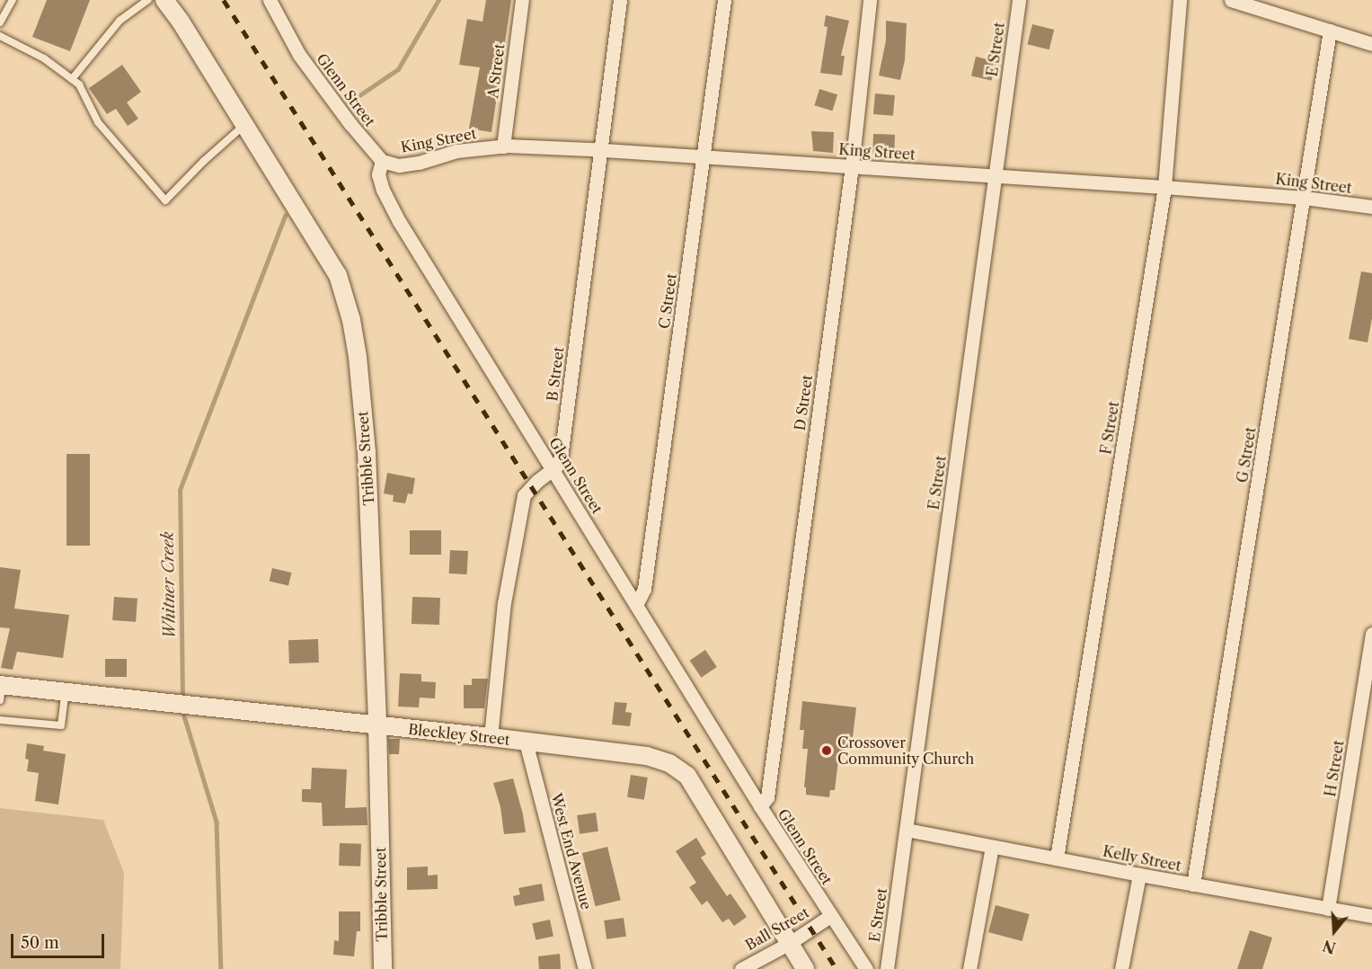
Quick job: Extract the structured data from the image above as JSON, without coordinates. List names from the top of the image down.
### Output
{
  "streets": {
    "street": [
      "E Street",
      "A Street",
      "Glenn Street",
      "King Street",
      "C Street",
      "B Street",
      "D Street",
      "F Street",
      "G Street",
      "Tribble Street",
      "Bleckley Street",
      "H Street",
      "West End Avenue",
      "Kelly Street",
      "Ball Street"
    ]
  },
  "crossings": [
    ["E Street", "King Street"],
    ["E Street", "Kelly Street"],
    ["A Street", "King Street"],
    ["Glenn Street", "King Street"],
    ["Glenn Street", "C Street"],
    ["Glenn Street", "B Street"],
    ["Glenn Street", "D Street"],
    ["Glenn Street", "Ball Street"],
    ["King Street", "C Street"],
    ["King Street", "B Street"],
    ["King Street", "D Street"],
    ["King Street", "F Street"],
    ["King Street", "G Street"],
    ["B Street", "Bleckley Street"],
    ["F Street", "Kelly Street"],
    ["G Street", "Kelly Street"],
    ["Tribble Street", "Bleckley Street"],
    ["Bleckley Street", "West End Avenue"],
    ["Bleckley Street", "Ball Street"],
    ["H Street", "Kelly Street"]
  ],
  "water": ["Whitner Creek"],
  "places": ["Crossover Community Church"],
  "scale_bar": "50 m",
  "north": "bottom"
}
